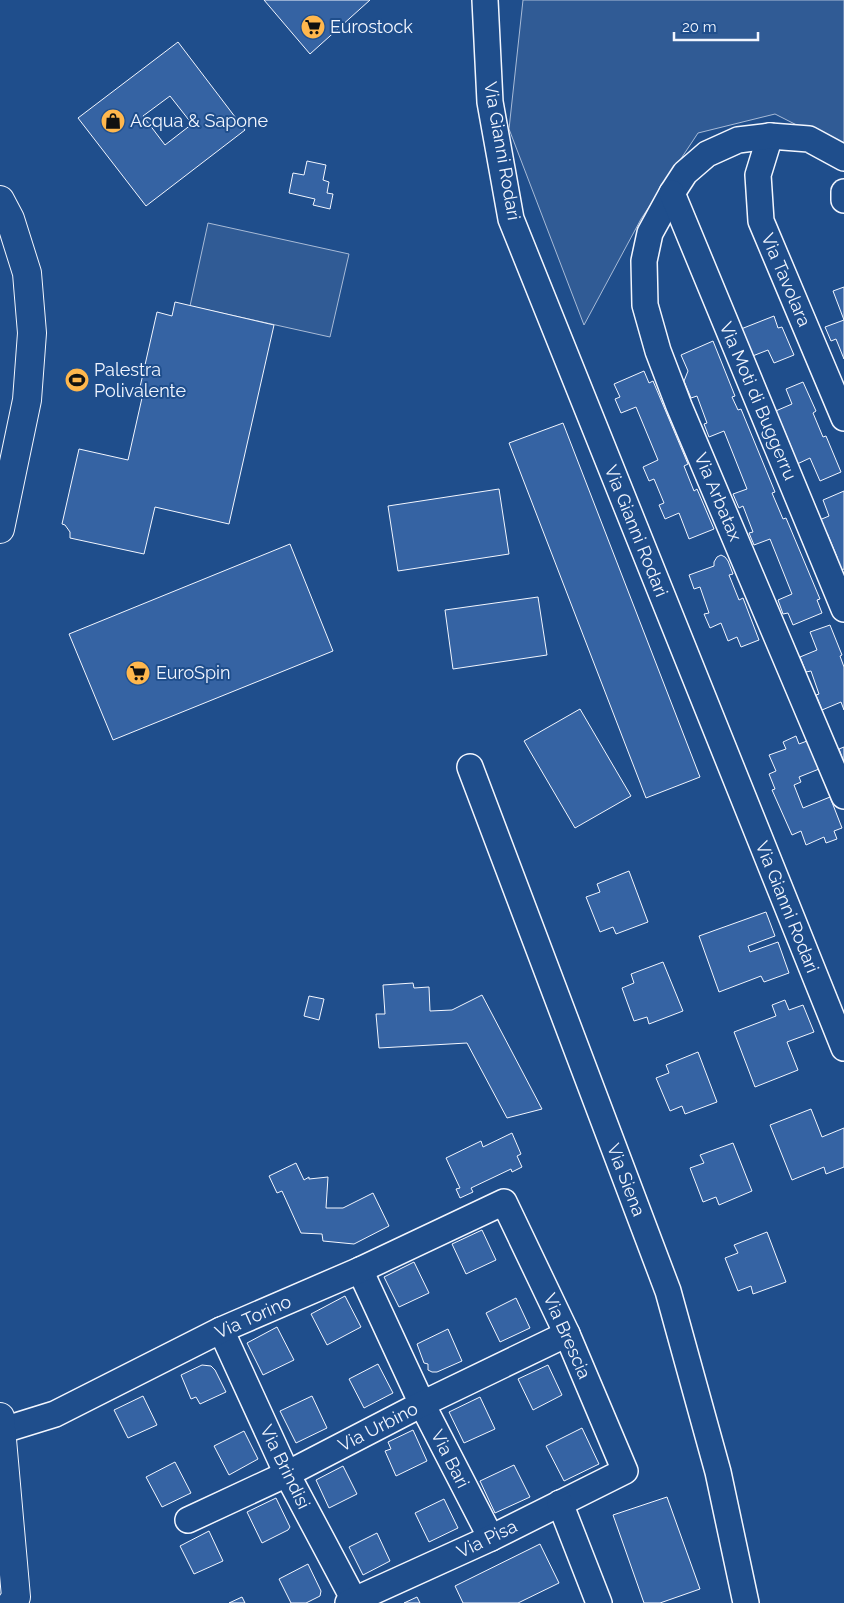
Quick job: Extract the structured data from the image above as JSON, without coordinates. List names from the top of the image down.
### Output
{
  "streets": {
    "street": [
      "Via Gianni Rodari",
      "Via Tavolara",
      "Via Moti di Buggerru",
      "Via Arbatax",
      "Via Siena",
      "Via Torino",
      "Via Brescia",
      "Via Urbino",
      "Via Bari",
      "Via Brindisi",
      "Via Pisa"
    ]
  },
  "crossings": [
    ["Via Tavolara", "Via Arbatax"],
    ["Via Moti di Buggerru", "Via Arbatax"],
    ["Via Torino", "Via Brescia"],
    ["Via Torino", "Via Bari"],
    ["Via Torino", "Via Brindisi"],
    ["Via Brescia", "Via Urbino"],
    ["Via Brescia", "Via Pisa"],
    ["Via Urbino", "Via Bari"],
    ["Via Urbino", "Via Brindisi"],
    ["Via Bari", "Via Pisa"],
    ["Via Brindisi", "Via Pisa"]
  ],
  "places": {
    "supermarket": ["Eurostock", "EuroSpin"],
    "shop": ["Acqua & Sapone"],
    "sports": ["Palestra Polivalente"]
  },
  "scale_bar": "20 m"
}
